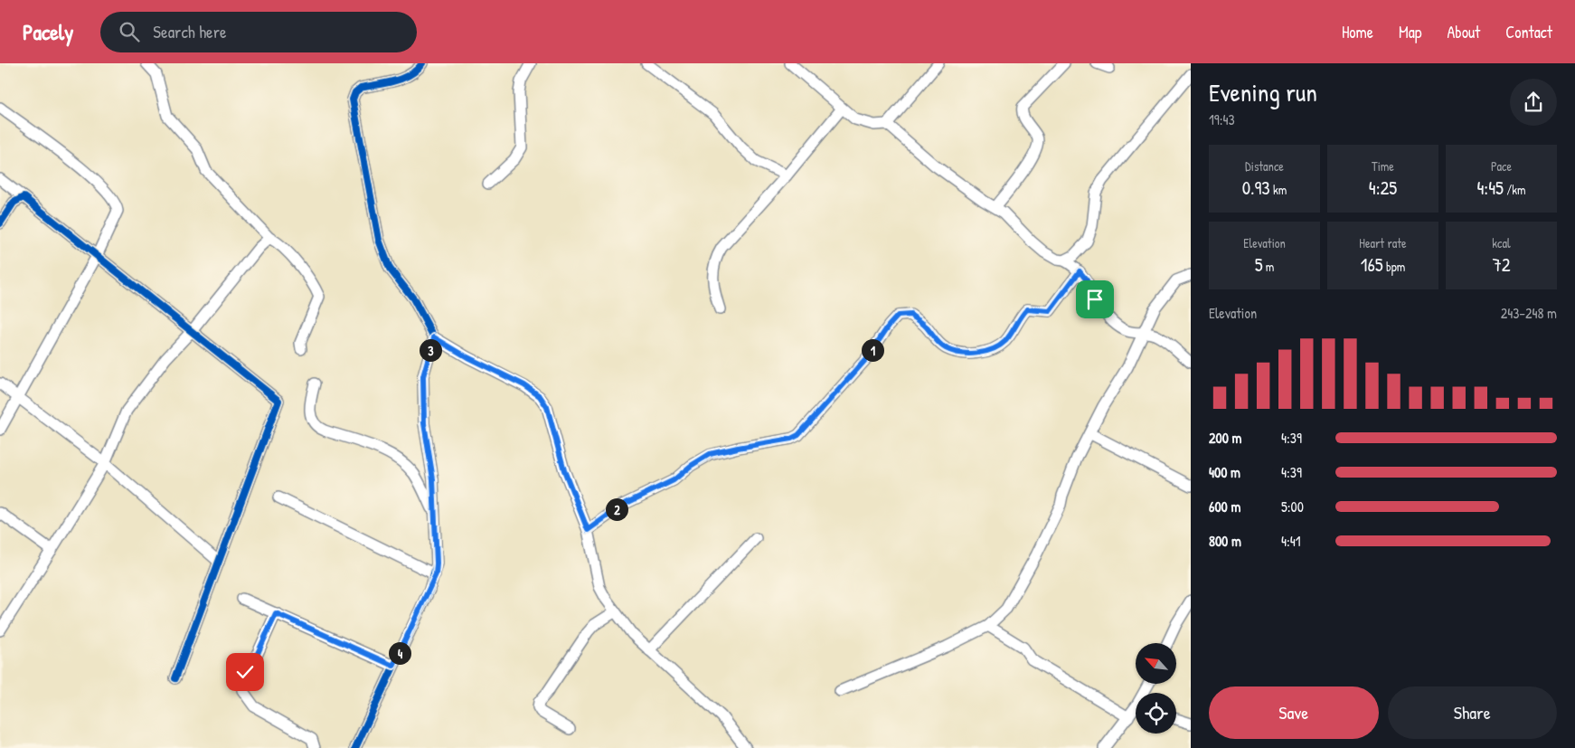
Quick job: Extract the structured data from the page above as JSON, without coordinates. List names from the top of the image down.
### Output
{
  "north": "top left",
  "page": {
    "header": "Pacely",
    "search": "Search here",
    "nav": [
      "Home",
      "Map",
      "About",
      "Contact"
    ],
    "heading": ["Evening run", "19:43"],
    "stats": [
      ["Distance", "0.93 km"],
      ["Time", "4:25"],
      ["Pace", "4:45 /km"],
      ["Elevation", "5 m"],
      ["Heart rate", "165 bpm"],
      ["kcal", "72"]
    ],
    "chart": ["Elevation", "243–248 m"],
    "pins": [
      "1",
      "3",
      "2",
      "4"
    ],
    "list": [
      {
        "name": "200 m",
        "note": "4:39"
      },
      {
        "name": "400 m",
        "note": "4:39"
      },
      {
        "name": "600 m",
        "note": "5:00"
      },
      {
        "name": "800 m",
        "note": "4:41"
      }
    ],
    "buttons": ["Save", "Share"]
  }
}
